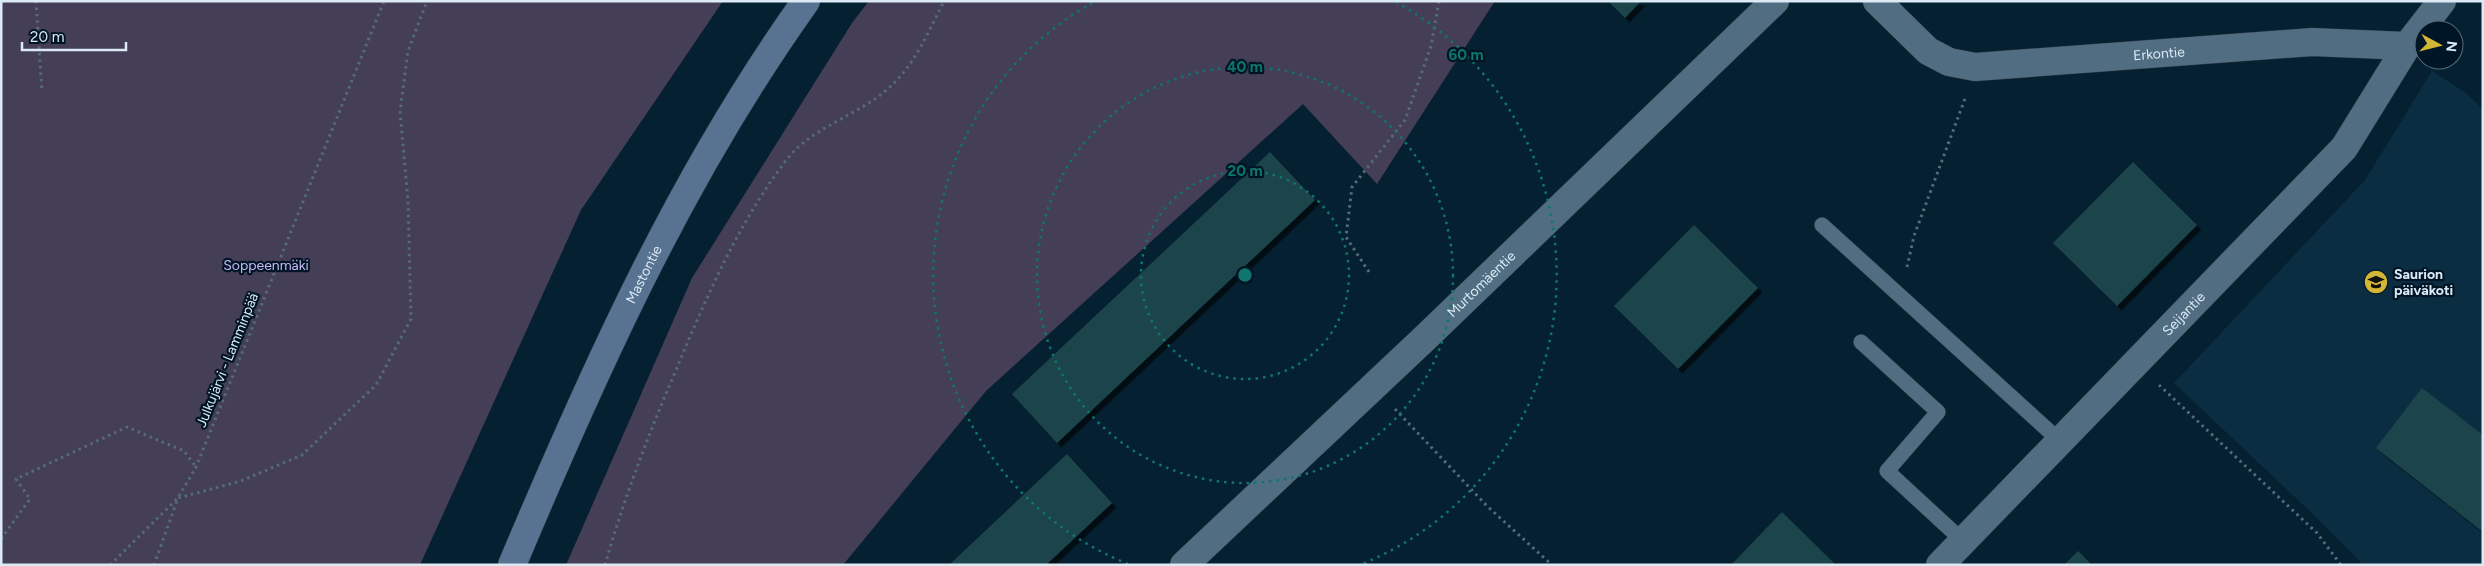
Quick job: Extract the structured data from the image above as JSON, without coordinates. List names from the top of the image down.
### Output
{
  "streets": {
    "main road": ["Mastontie"],
    "street": ["Erkontie", "Murtomäentie", "Seijantie"],
    "path": ["Julkujärvi - Lamminpää"]
  },
  "crossings": [
    ["Erkontie", "Seijantie"]
  ],
  "parks": ["Soppeenmäki"],
  "places": {
    "school or university": ["Saurion päiväkoti"]
  },
  "scale_bar": "20 m",
  "north": "right",
  "rings": ["60 m", "40 m", "20 m"]
}
